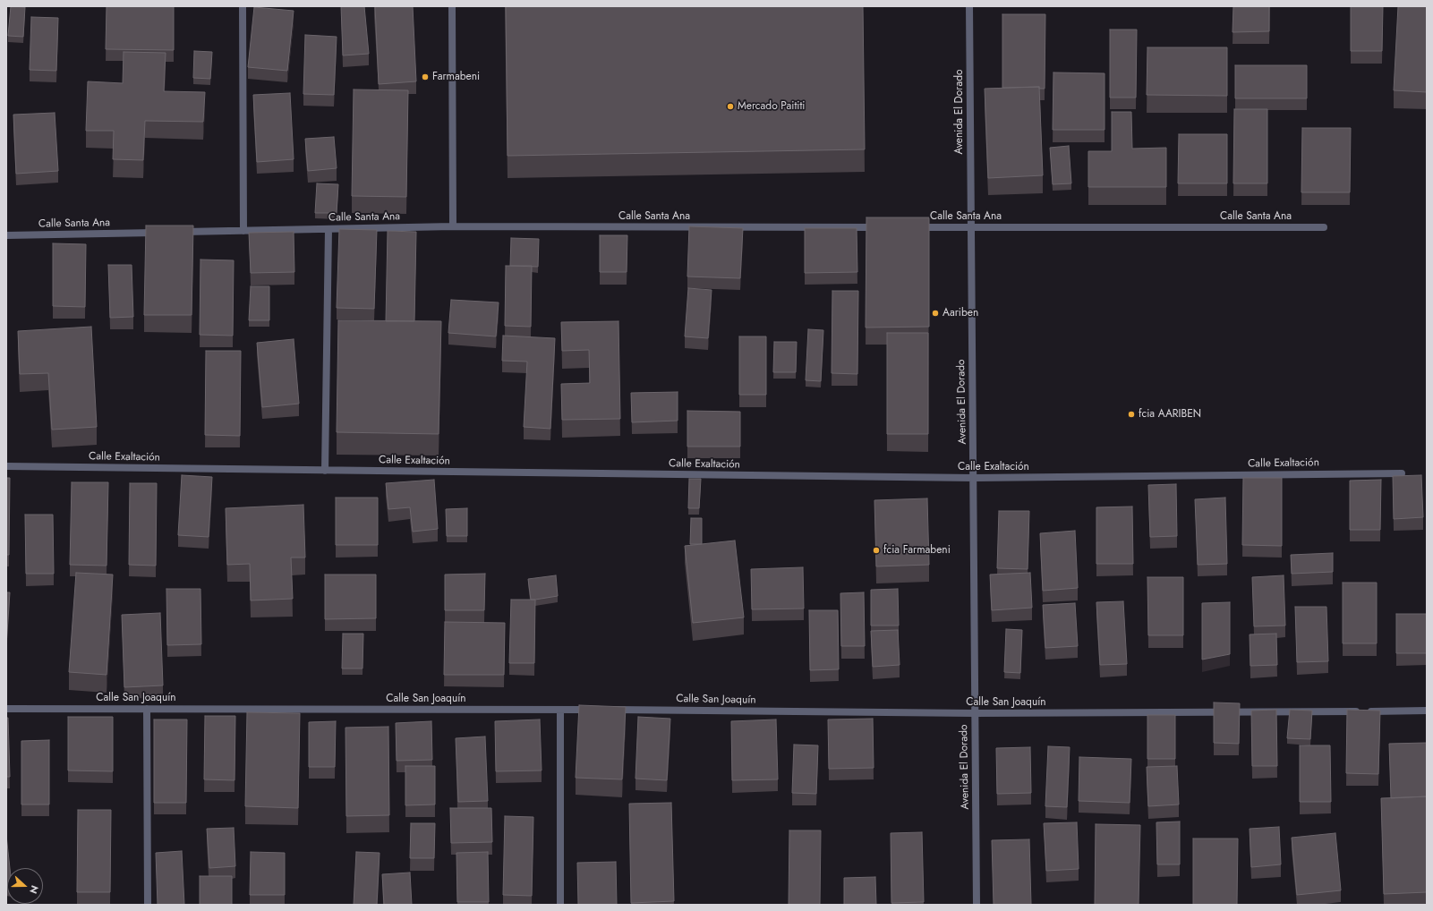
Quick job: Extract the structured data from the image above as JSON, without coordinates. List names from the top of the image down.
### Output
{
  "streets": {
    "street": [
      "Avenida El Dorado",
      "Calle Santa Ana",
      "Calle Exaltación",
      "Calle San Joaquín"
    ]
  },
  "crossings": [
    ["Avenida El Dorado", "Calle Santa Ana"],
    ["Avenida El Dorado", "Calle Exaltación"],
    ["Avenida El Dorado", "Calle San Joaquín"]
  ],
  "places": [
    "Farmabeni",
    "Mercado Paititi",
    "Aariben",
    "fcia AARIBEN",
    "fcia Farmabeni"
  ],
  "north": "right"
}
